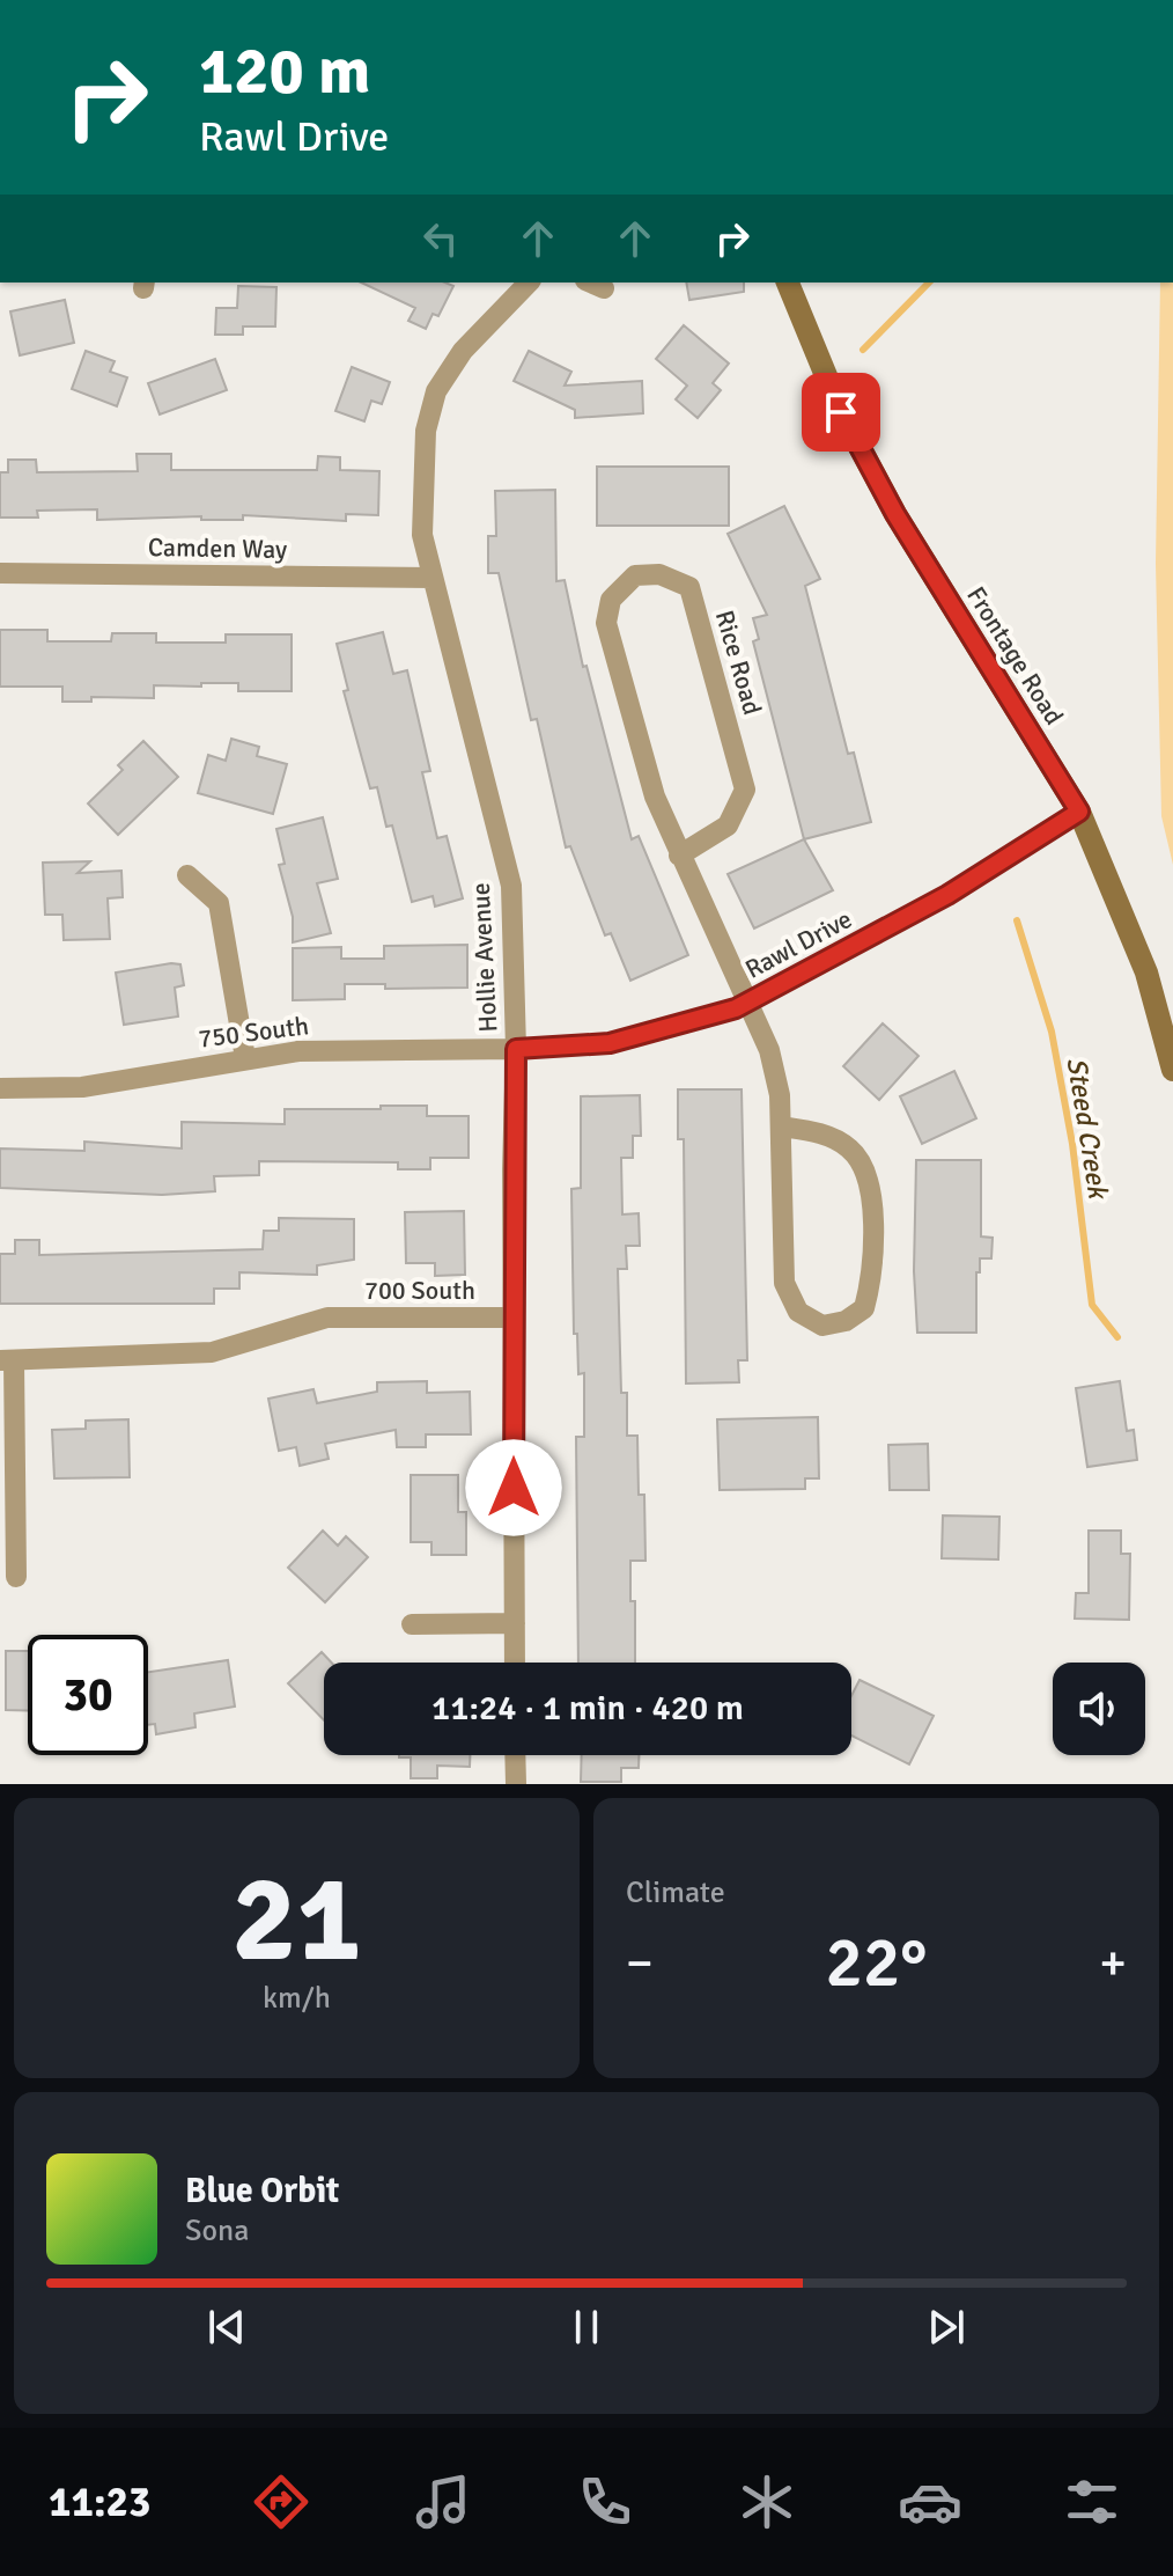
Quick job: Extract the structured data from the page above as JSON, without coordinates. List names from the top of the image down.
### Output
{
  "streets": {
    "street": [
      "Camden Way",
      "Frontage Road",
      "Rice Road",
      "Rawl Drive",
      "Hollie Avenue",
      "750 South",
      "700 South"
    ]
  },
  "crossings": [
    ["Camden Way", "Hollie Avenue"],
    ["Frontage Road", "Rawl Drive"],
    ["Rice Road", "Rawl Drive"],
    ["Rawl Drive", "Hollie Avenue"],
    ["Rawl Drive", "750 South"],
    ["Hollie Avenue", "750 South"],
    ["Hollie Avenue", "700 South"]
  ],
  "water": ["Steed Creek"],
  "page": {
    "turn": ["120 m", "Rawl Drive"],
    "limit": "30",
    "trip": "11:24 · 1 min · 420 m",
    "tile": [
      ["21", "km/h"],
      "Climate"
    ],
    "heat": ["−", "22°", "+"],
    "song": ["Blue Orbit", "Sona"],
    "tabs": "11:23"
  }
}
